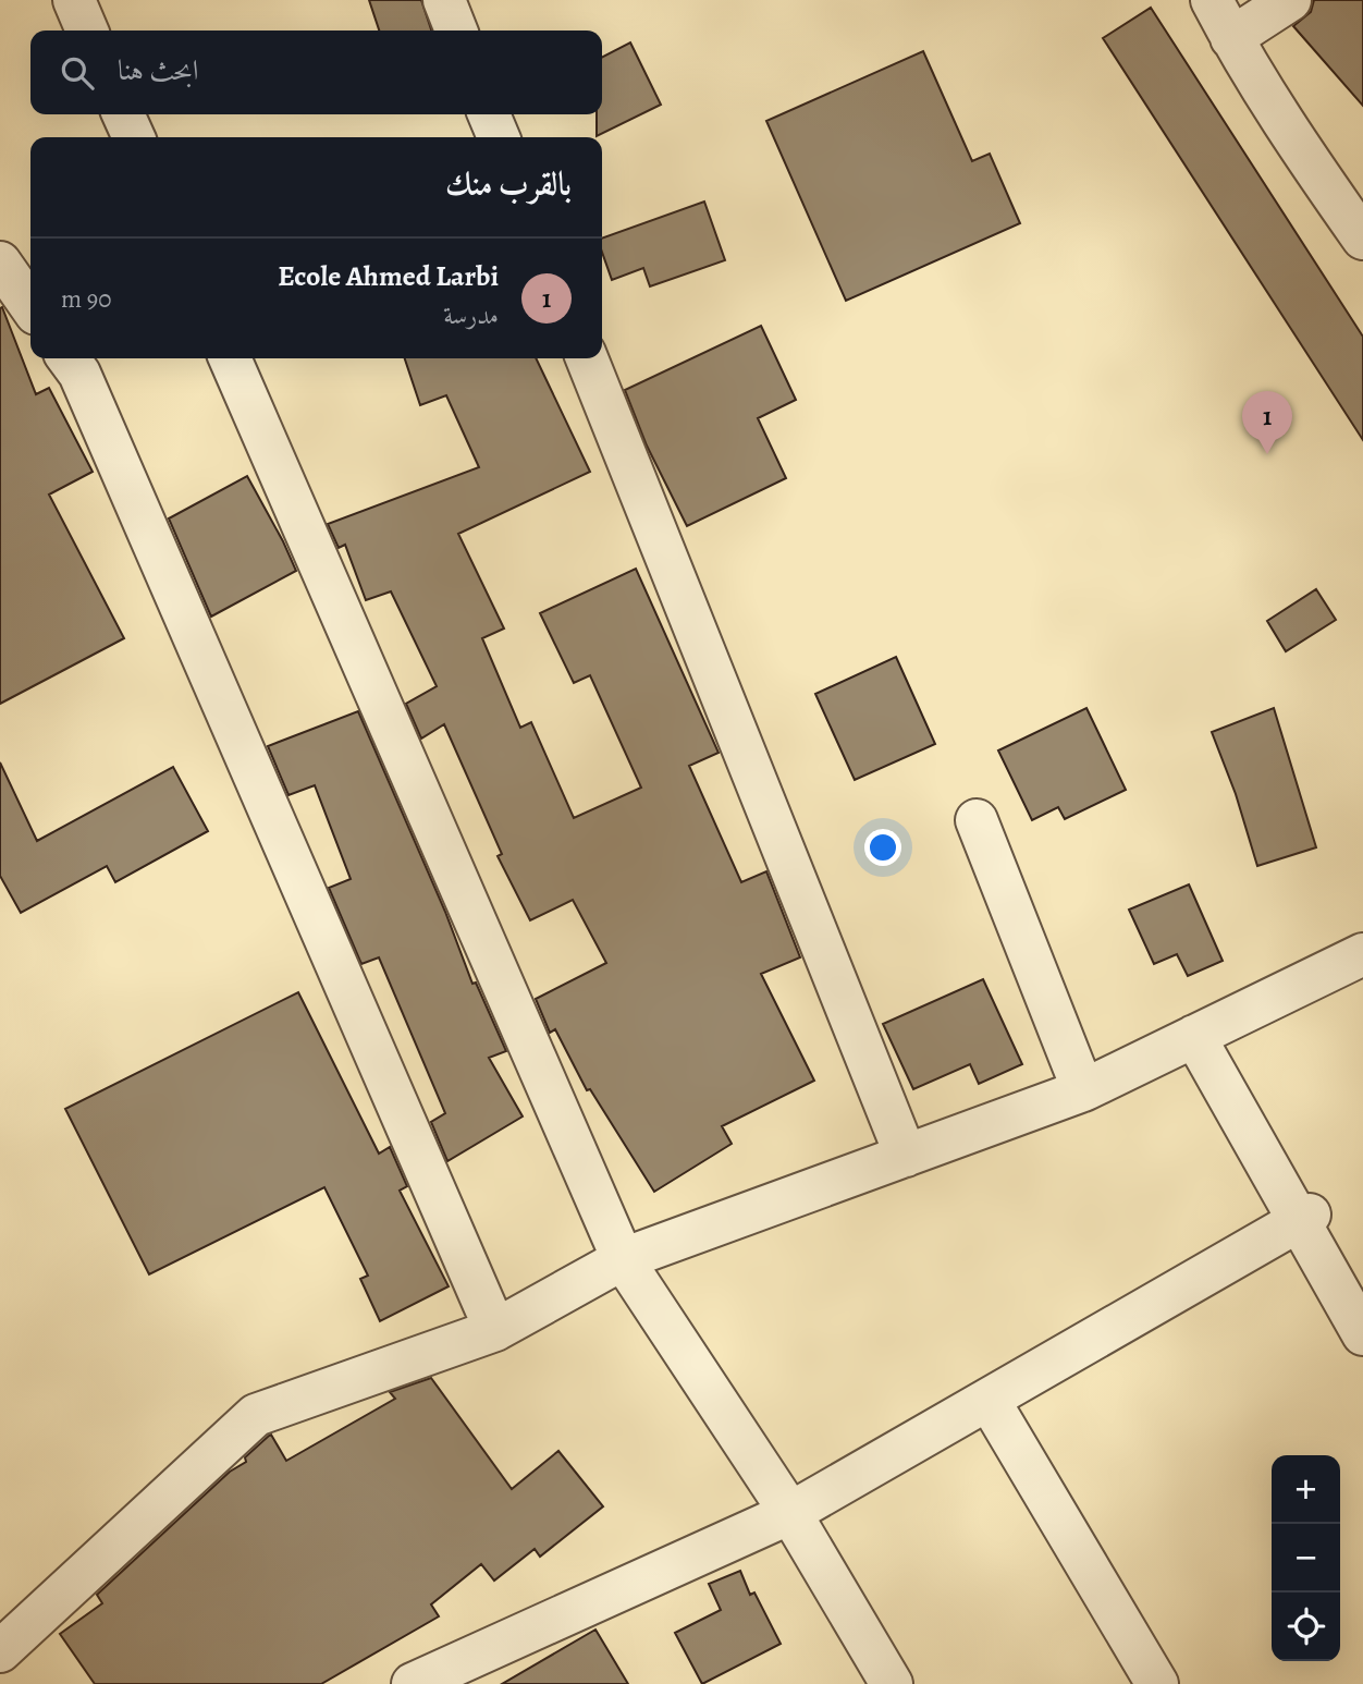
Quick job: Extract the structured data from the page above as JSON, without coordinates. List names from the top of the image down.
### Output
{
  "page": {
    "search": "ابحث هنا",
    "heading": "بالقرب منك",
    "list": [
      {
        "mark": "1",
        "name": "Ecole Ahmed Larbi",
        "note": "مدرسة",
        "value": "90 m"
      }
    ],
    "pins": "1",
    "map_buttons": ["+", "−"]
  }
}
